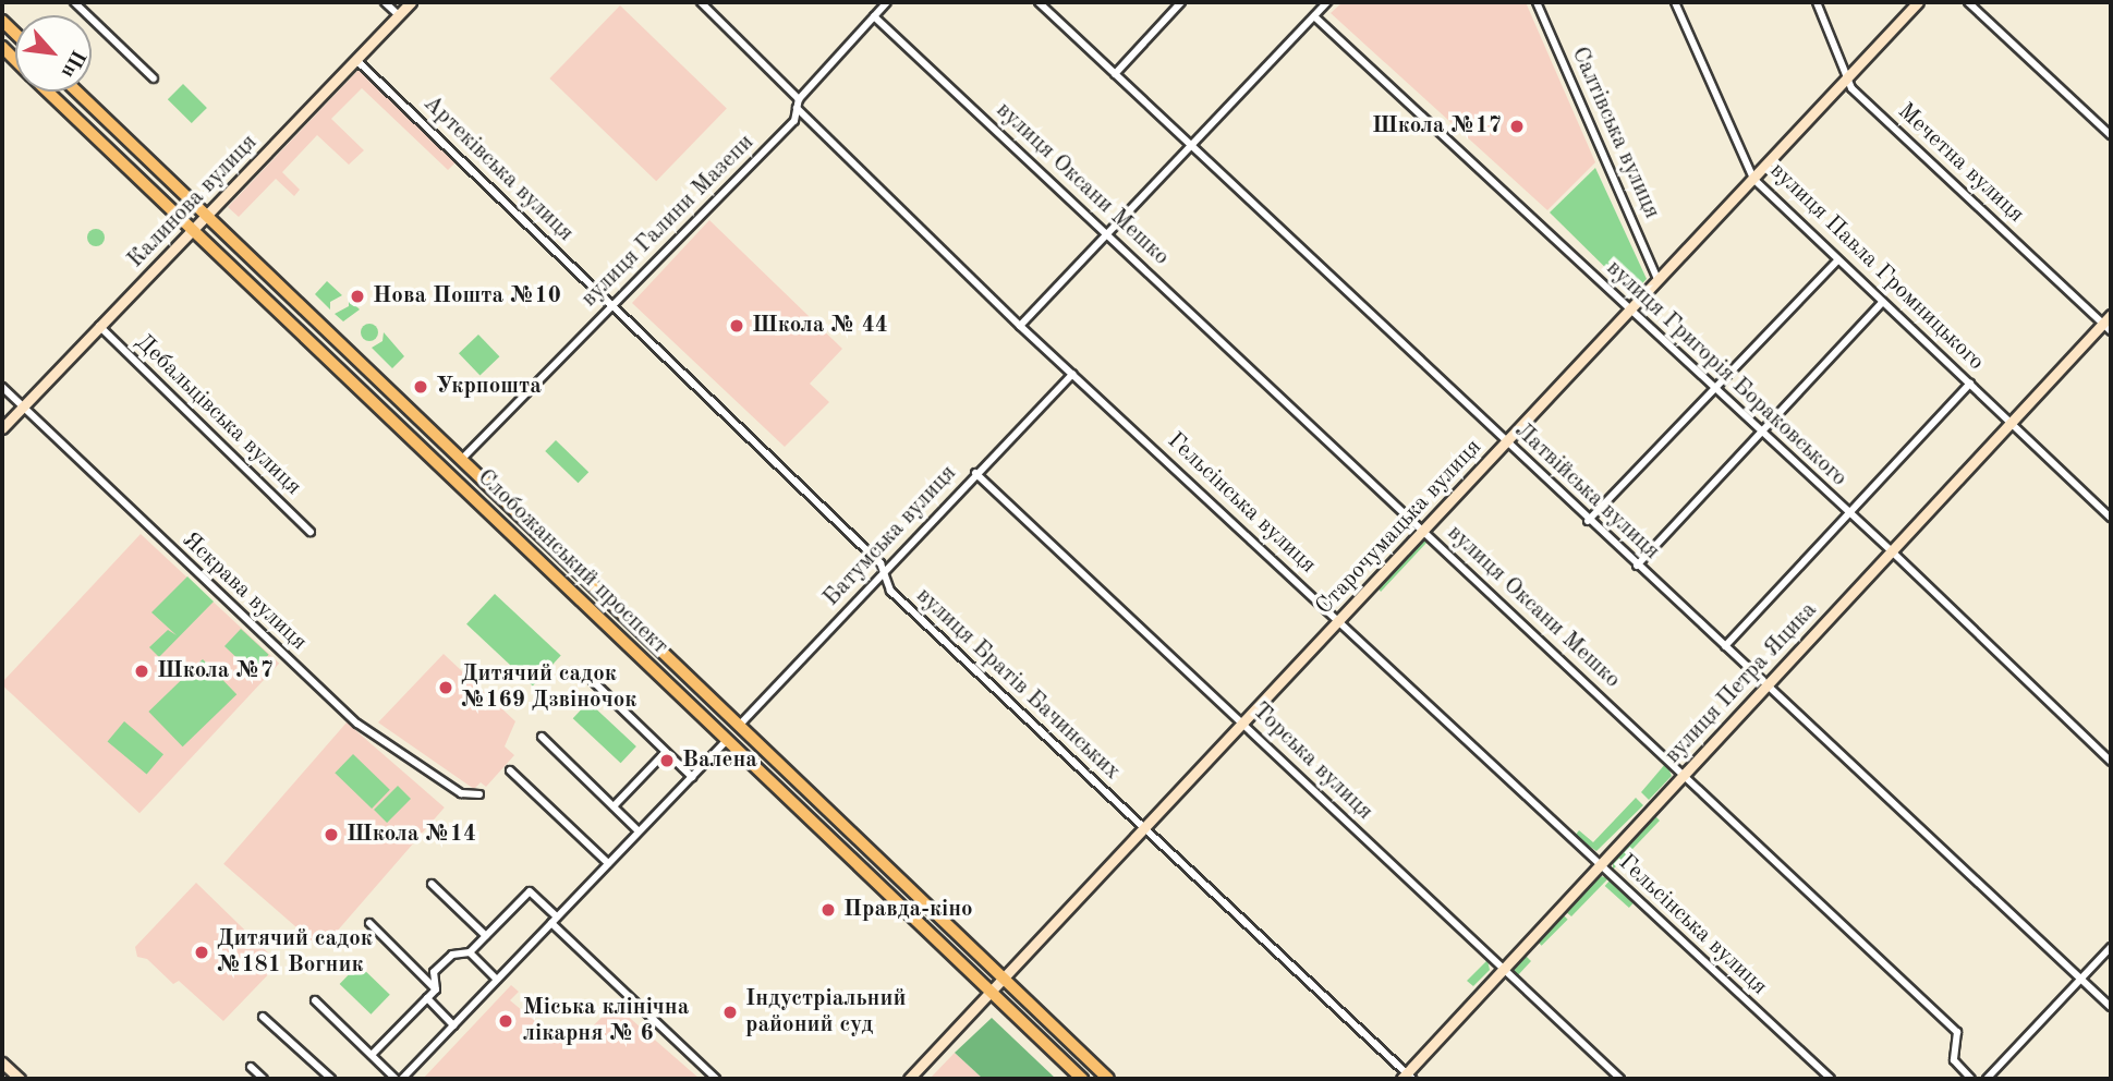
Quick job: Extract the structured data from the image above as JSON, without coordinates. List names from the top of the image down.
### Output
{
  "streets": {
    "main road": ["Слобожанський проспект"],
    "street": [
      "Салтівська вулиця",
      "Мечетна вулиця",
      "Артеківська вулиця",
      "вулиця Оксани Мешко",
      "Калинова вулиця",
      "вулиця Галини Мазепи",
      "вулиця Павла Громницького",
      "вулиця Григорія Бораковського",
      "Дебальцівська вулиця",
      "Латвійська вулиця",
      "Гельсінська вулиця",
      "Старочумацька вулиця",
      "Батумська вулиця",
      "Яскрава вулиця",
      "вулиця Петра Яцика",
      "вулиця Братів Бачинських",
      "Торська вулиця"
    ]
  },
  "crossings": [
    ["Салтівська вулиця", "Старочумацька вулиця"],
    ["Мечетна вулиця", "Старочумацька вулиця"],
    ["Мечетна вулиця", "вулиця Петра Яцика"],
    ["Артеківська вулиця", "Калинова вулиця"],
    ["Артеківська вулиця", "вулиця Галини Мазепи"],
    ["Артеківська вулиця", "вулиця Братів Бачинських"],
    ["вулиця Оксани Мешко", "вулиця Галини Мазепи"],
    ["вулиця Оксани Мешко", "Старочумацька вулиця"],
    ["вулиця Оксани Мешко", "вулиця Петра Яцика"],
    ["Калинова вулиця", "Дебальцівська вулиця"],
    ["Калинова вулиця", "Слобожанський проспект"],
    ["Калинова вулиця", "Яскрава вулиця"],
    ["вулиця Галини Мазепи", "Гельсінська вулиця"],
    ["вулиця Галини Мазепи", "Слобожанський проспект"],
    ["вулиця Галини Мазепи", "вулиця Братів Бачинських"],
    ["вулиця Павла Громницького", "Старочумацька вулиця"],
    ["вулиця Павла Громницького", "вулиця Петра Яцика"],
    ["вулиця Григорія Бораковського", "Старочумацька вулиця"],
    ["вулиця Григорія Бораковського", "вулиця Петра Яцика"],
    ["Латвійська вулиця", "Старочумацька вулиця"],
    ["Латвійська вулиця", "вулиця Петра Яцика"],
    ["Гельсінська вулиця", "Старочумацька вулиця"],
    ["Гельсінська вулиця", "Батумська вулиця"],
    ["Гельсінська вулиця", "вулиця Петра Яцика"],
    ["Старочумацька вулиця", "Слобожанський проспект"],
    ["Старочумацька вулиця", "вулиця Братів Бачинських"],
    ["Старочумацька вулиця", "Торська вулиця"],
    ["Батумська вулиця", "Слобожанський проспект"],
    ["Батумська вулиця", "вулиця Братів Бачинських"],
    ["Батумська вулиця", "Торська вулиця"],
    ["вулиця Петра Яцика", "вулиця Братів Бачинських"],
    ["вулиця Петра Яцика", "Торська вулиця"]
  ],
  "places": [
    "Школа №17",
    "Нова Пошта №10",
    "Школа № 44",
    "Укрпошта",
    "Школа №7",
    "Дитячий садок №169 Дзвіночок",
    "Валена",
    "Школа №14",
    "Правда-кіно",
    "Дитячий садок №181 Вогник",
    "Індустріальний районий суд",
    "Міська клінічна лікарня № 6"
  ],
  "north": "bottom right"
}
